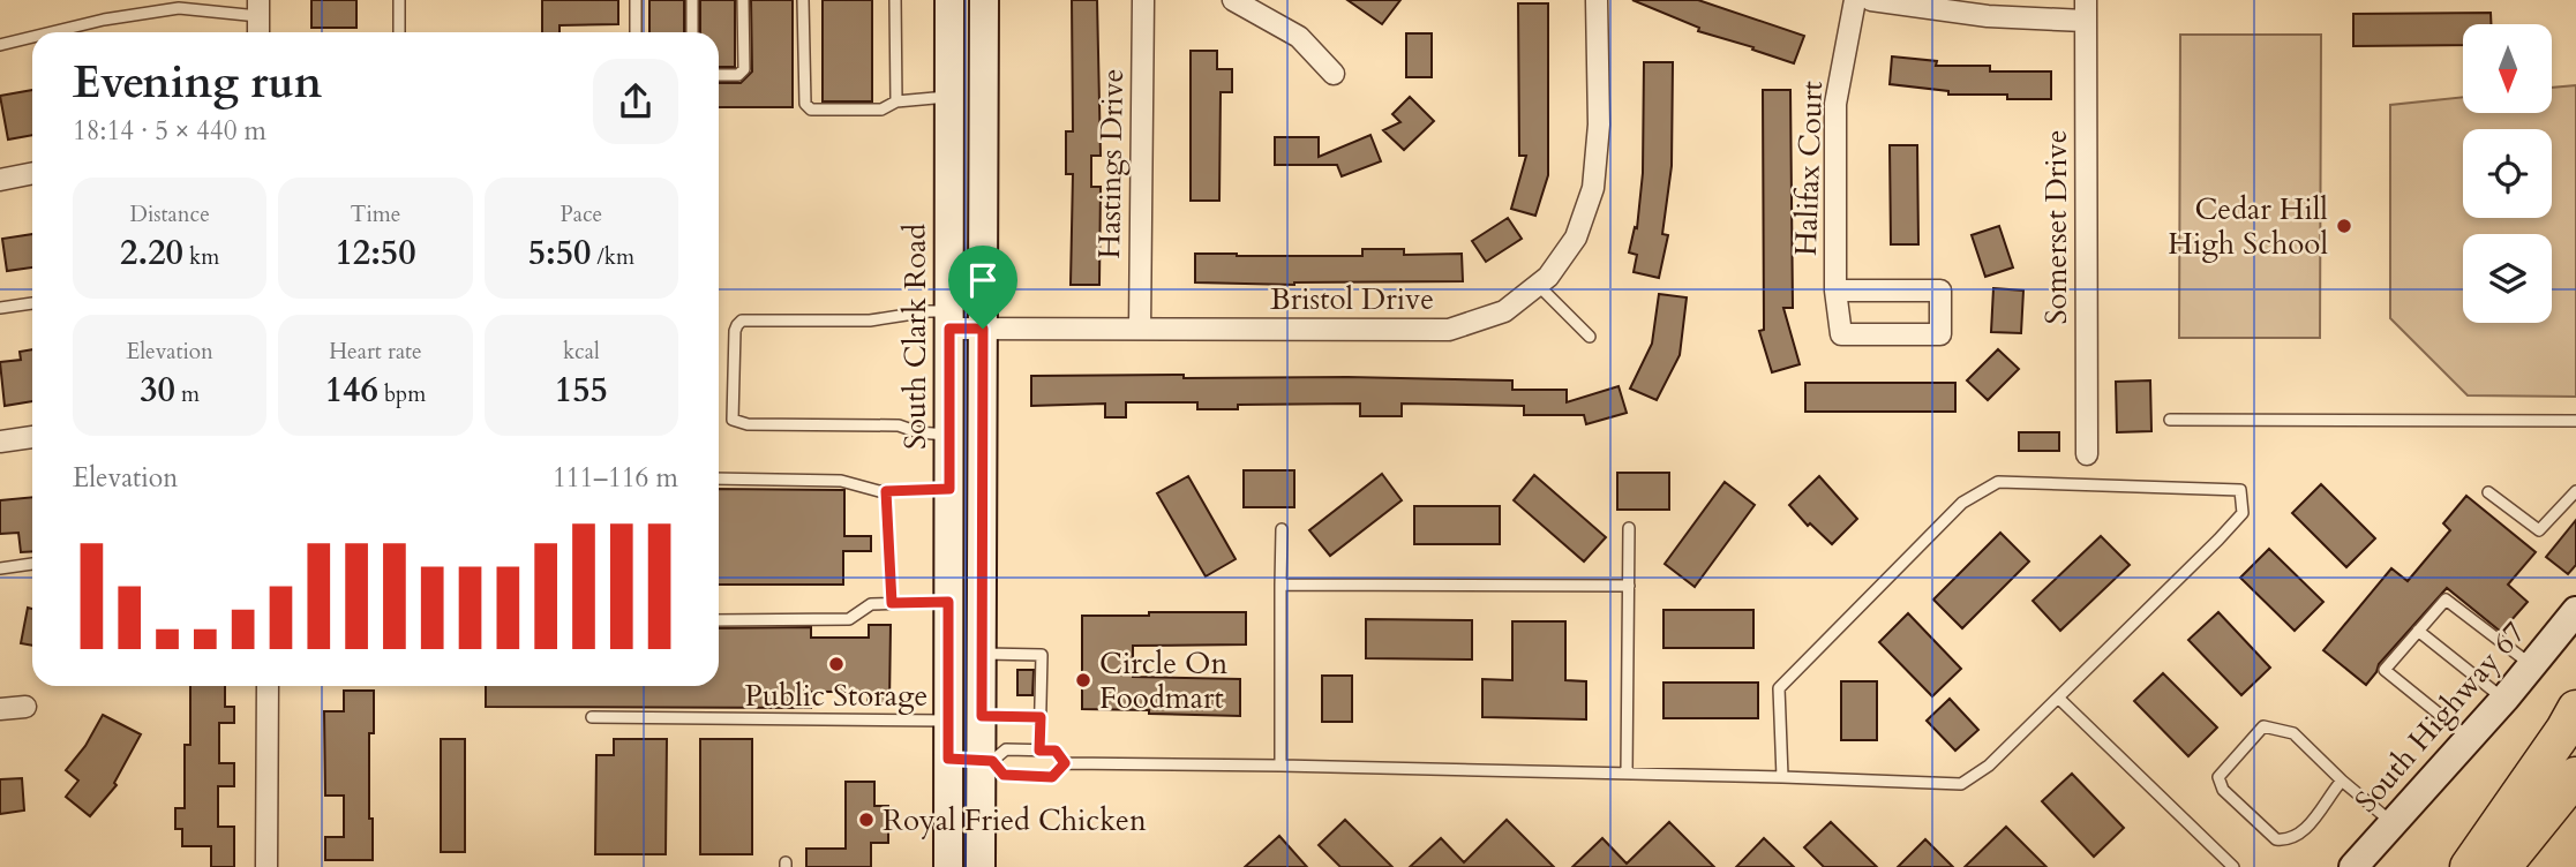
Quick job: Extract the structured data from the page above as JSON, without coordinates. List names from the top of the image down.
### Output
{
  "streets": {
    "main road": ["South Clark Road", "South Highway 67"],
    "street": [
      "Hastings Drive",
      "Halifax Court",
      "Somerset Drive",
      "Bristol Drive"
    ]
  },
  "crossings": [
    ["Hastings Drive", "Bristol Drive"],
    ["Bristol Drive", "South Clark Road"]
  ],
  "places": [
    "Cedar Hill High School",
    "Public Storage",
    "Circle On Foodmart",
    "Royal Fried Chicken"
  ],
  "north": "bottom",
  "page": {
    "heading": ["Evening run", "18:14 · 5 × 440 m"],
    "stats": [
      ["Distance", "2.20 km"],
      ["Time", "12:50"],
      ["Pace", "5:50 /km"],
      ["Elevation", "30 m"],
      ["Heart rate", "146 bpm"],
      ["kcal", "155"]
    ],
    "chart": ["Elevation", "111–116 m"]
  }
}
